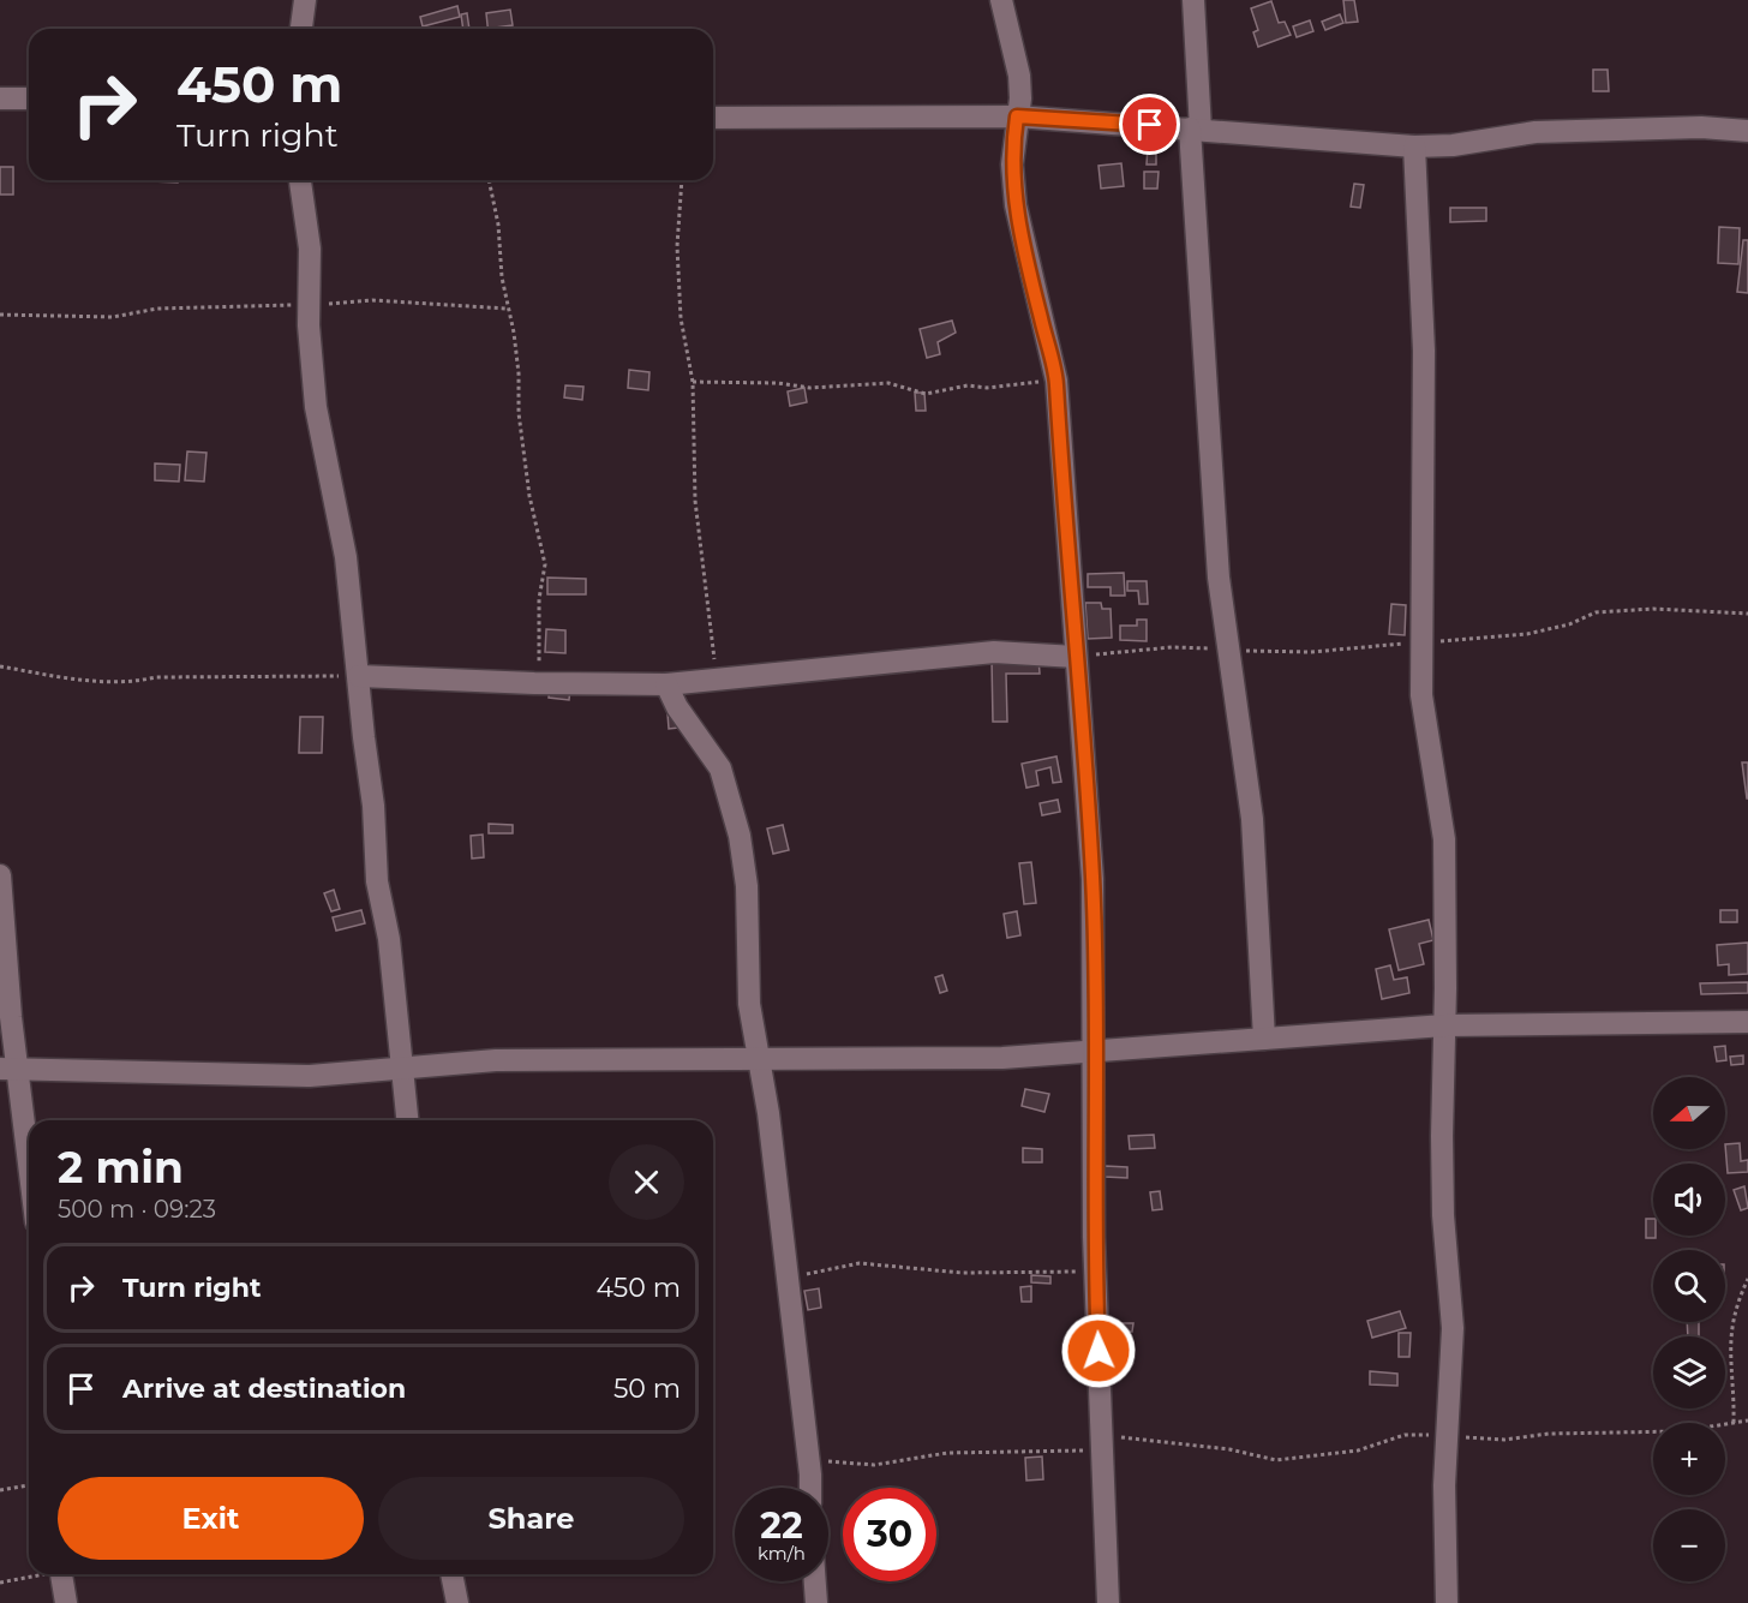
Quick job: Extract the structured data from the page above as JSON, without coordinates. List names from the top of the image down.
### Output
{
  "north": "left",
  "page": {
    "turn": ["450 m", "Turn right"],
    "map_buttons": ["+", "−"],
    "heading": ["2 min", "500 m · 09:23"],
    "list": [
      {
        "name": "Turn right",
        "value": "450 m"
      },
      {
        "name": "Arrive at destination",
        "value": "50 m"
      }
    ],
    "buttons": ["Exit", "Share"],
    "speed": "22 km/h",
    "limit": "30"
  }
}
